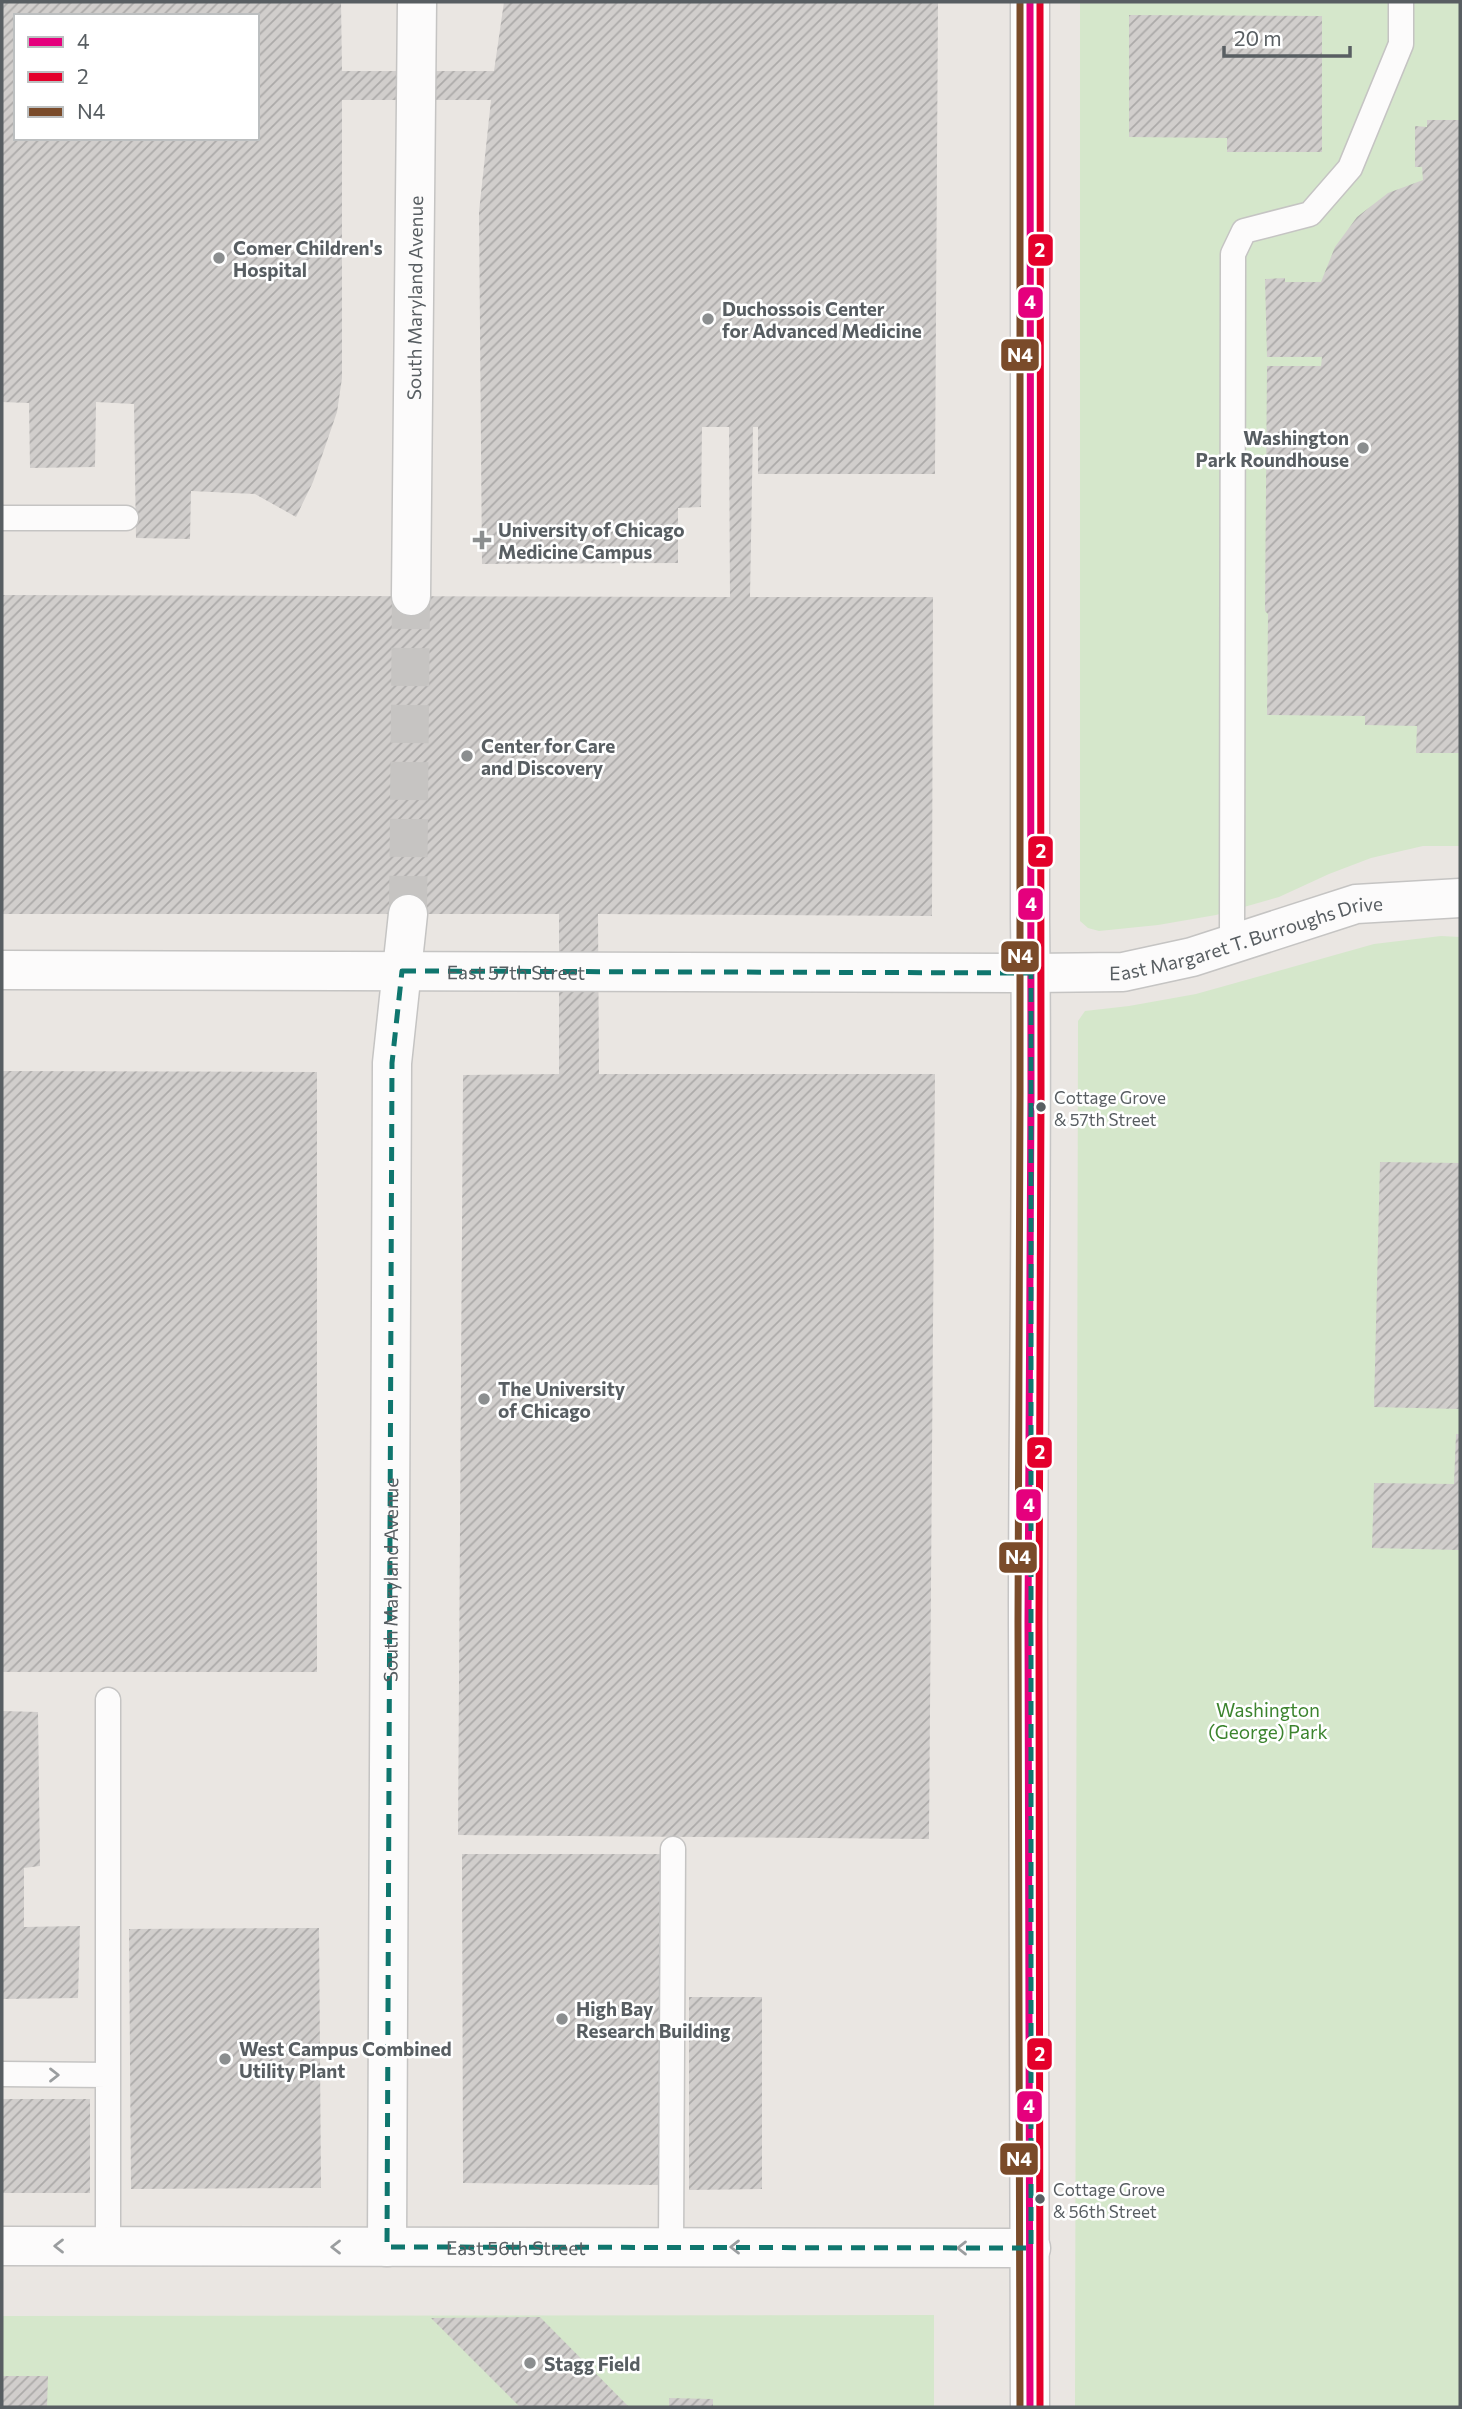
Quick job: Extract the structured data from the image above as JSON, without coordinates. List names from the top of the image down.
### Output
{
  "streets": {
    "street": [
      "South Maryland Avenue",
      "East Margaret T. Burroughs Drive",
      "East 57th Street",
      "East 56th Street"
    ]
  },
  "crossings": [
    ["South Maryland Avenue", "East 57th Street"],
    ["South Maryland Avenue", "East 56th Street"],
    ["East Margaret T. Burroughs Drive", "East 57th Street"]
  ],
  "one_way": ["East 56th Street"],
  "parks": ["Washington (George) Park"],
  "places": {
    "other": [
      "Comer Children's Hospital",
      "Duchossois Center for Advanced Medicine",
      "Washington Park Roundhouse",
      "Center for Care and Discovery",
      "Cottage Grove & 57th Street",
      "The University of Chicago",
      "High Bay Research Building",
      "West Campus Combined Utility Plant",
      "Cottage Grove & 56th Street",
      "Stagg Field"
    ],
    "health": ["University of Chicago Medicine Campus"]
  },
  "lines": ["transit line 4", "transit line 2", "transit line N4"],
  "legend": ["4", "2", "N4"],
  "scale_bar": "20 m"
}
